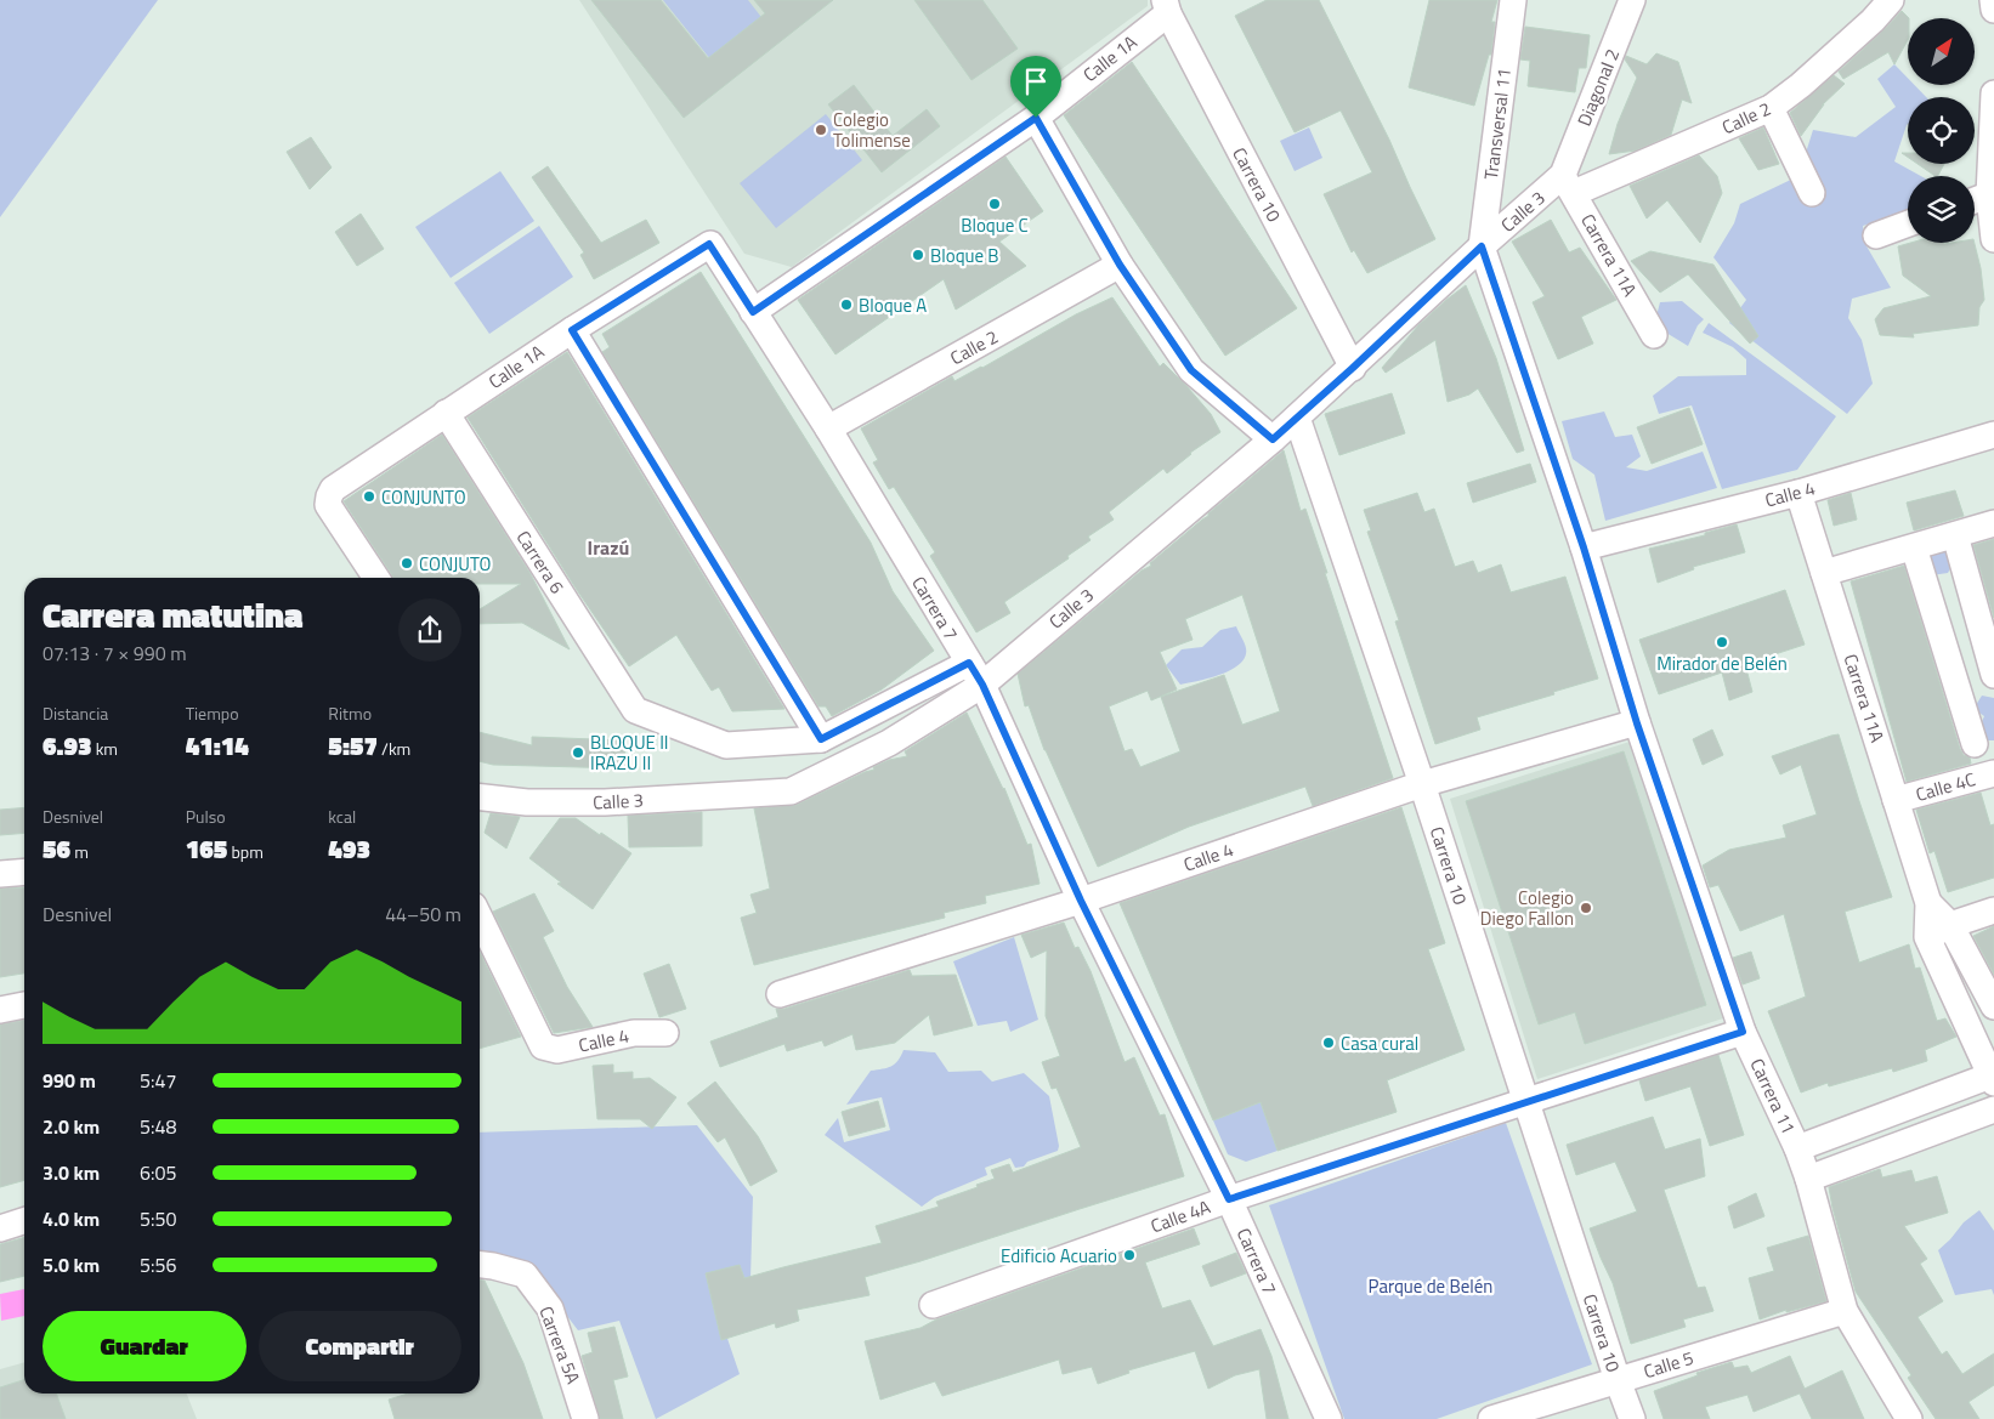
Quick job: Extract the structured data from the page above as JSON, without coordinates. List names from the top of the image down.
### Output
{
  "streets": {
    "street": [
      "Calle 1A",
      "Diagonal 2",
      "Calle 2",
      "Transversal 11",
      "Carrera 10",
      "Calle 3",
      "Carrera 11A",
      "Calle 4",
      "Carrera 6",
      "Carrera 7",
      "Calle 4C",
      "Carrera 11",
      "Calle 4A",
      "Carrera 5A",
      "Calle 5"
    ]
  },
  "crossings": [
    ["Calle 1A", "Carrera 10"],
    ["Calle 1A", "Carrera 6"],
    ["Calle 1A", "Carrera 7"],
    ["Diagonal 2", "Calle 2"],
    ["Diagonal 2", "Calle 3"],
    ["Diagonal 2", "Carrera 11A"],
    ["Calle 2", "Calle 3"],
    ["Calle 2", "Carrera 11A"],
    ["Calle 2", "Carrera 7"],
    ["Transversal 11", "Calle 3"],
    ["Transversal 11", "Carrera 11"],
    ["Carrera 10", "Calle 3"],
    ["Carrera 10", "Calle 4"],
    ["Carrera 10", "Calle 4A"],
    ["Carrera 10", "Calle 5"],
    ["Calle 3", "Carrera 11A"],
    ["Calle 3", "Carrera 6"],
    ["Calle 3", "Carrera 7"],
    ["Calle 3", "Carrera 11"],
    ["Carrera 11A", "Calle 4"],
    ["Carrera 11A", "Calle 4C"],
    ["Calle 4", "Carrera 7"],
    ["Calle 4", "Carrera 11"],
    ["Carrera 7", "Calle 4A"],
    ["Carrera 11", "Calle 4A"],
    ["Carrera 11", "Calle 5"]
  ],
  "districts": ["Irazú"],
  "parks": ["Parque de Belén"],
  "places": [
    "Colegio Tolimense",
    "Bloque C",
    "Bloque B",
    "Bloque A",
    "CONJUNTO",
    "CONJUTO",
    "Mirador de Belén",
    "BLOQUE II IRAZU II",
    "Colegio Diego Fallon",
    "Casa cural",
    "Edificio Acuario"
  ],
  "north": "top right",
  "page": {
    "heading": ["Carrera matutina", "07:13 · 7 × 990 m"],
    "stats": [
      ["Distancia", "6.93 km"],
      ["Tiempo", "41:14"],
      ["Ritmo", "5:57 /km"],
      ["Desnivel", "56 m"],
      ["Pulso", "165 bpm"],
      ["kcal", "493"]
    ],
    "chart": ["Desnivel", "44–50 m"],
    "list": [
      {
        "name": "990 m",
        "note": "5:47"
      },
      {
        "name": "2.0 km",
        "note": "5:48"
      },
      {
        "name": "3.0 km",
        "note": "6:05"
      },
      {
        "name": "4.0 km",
        "note": "5:50"
      },
      {
        "name": "5.0 km",
        "note": "5:56"
      }
    ],
    "buttons": ["Guardar", "Compartir"]
  }
}
